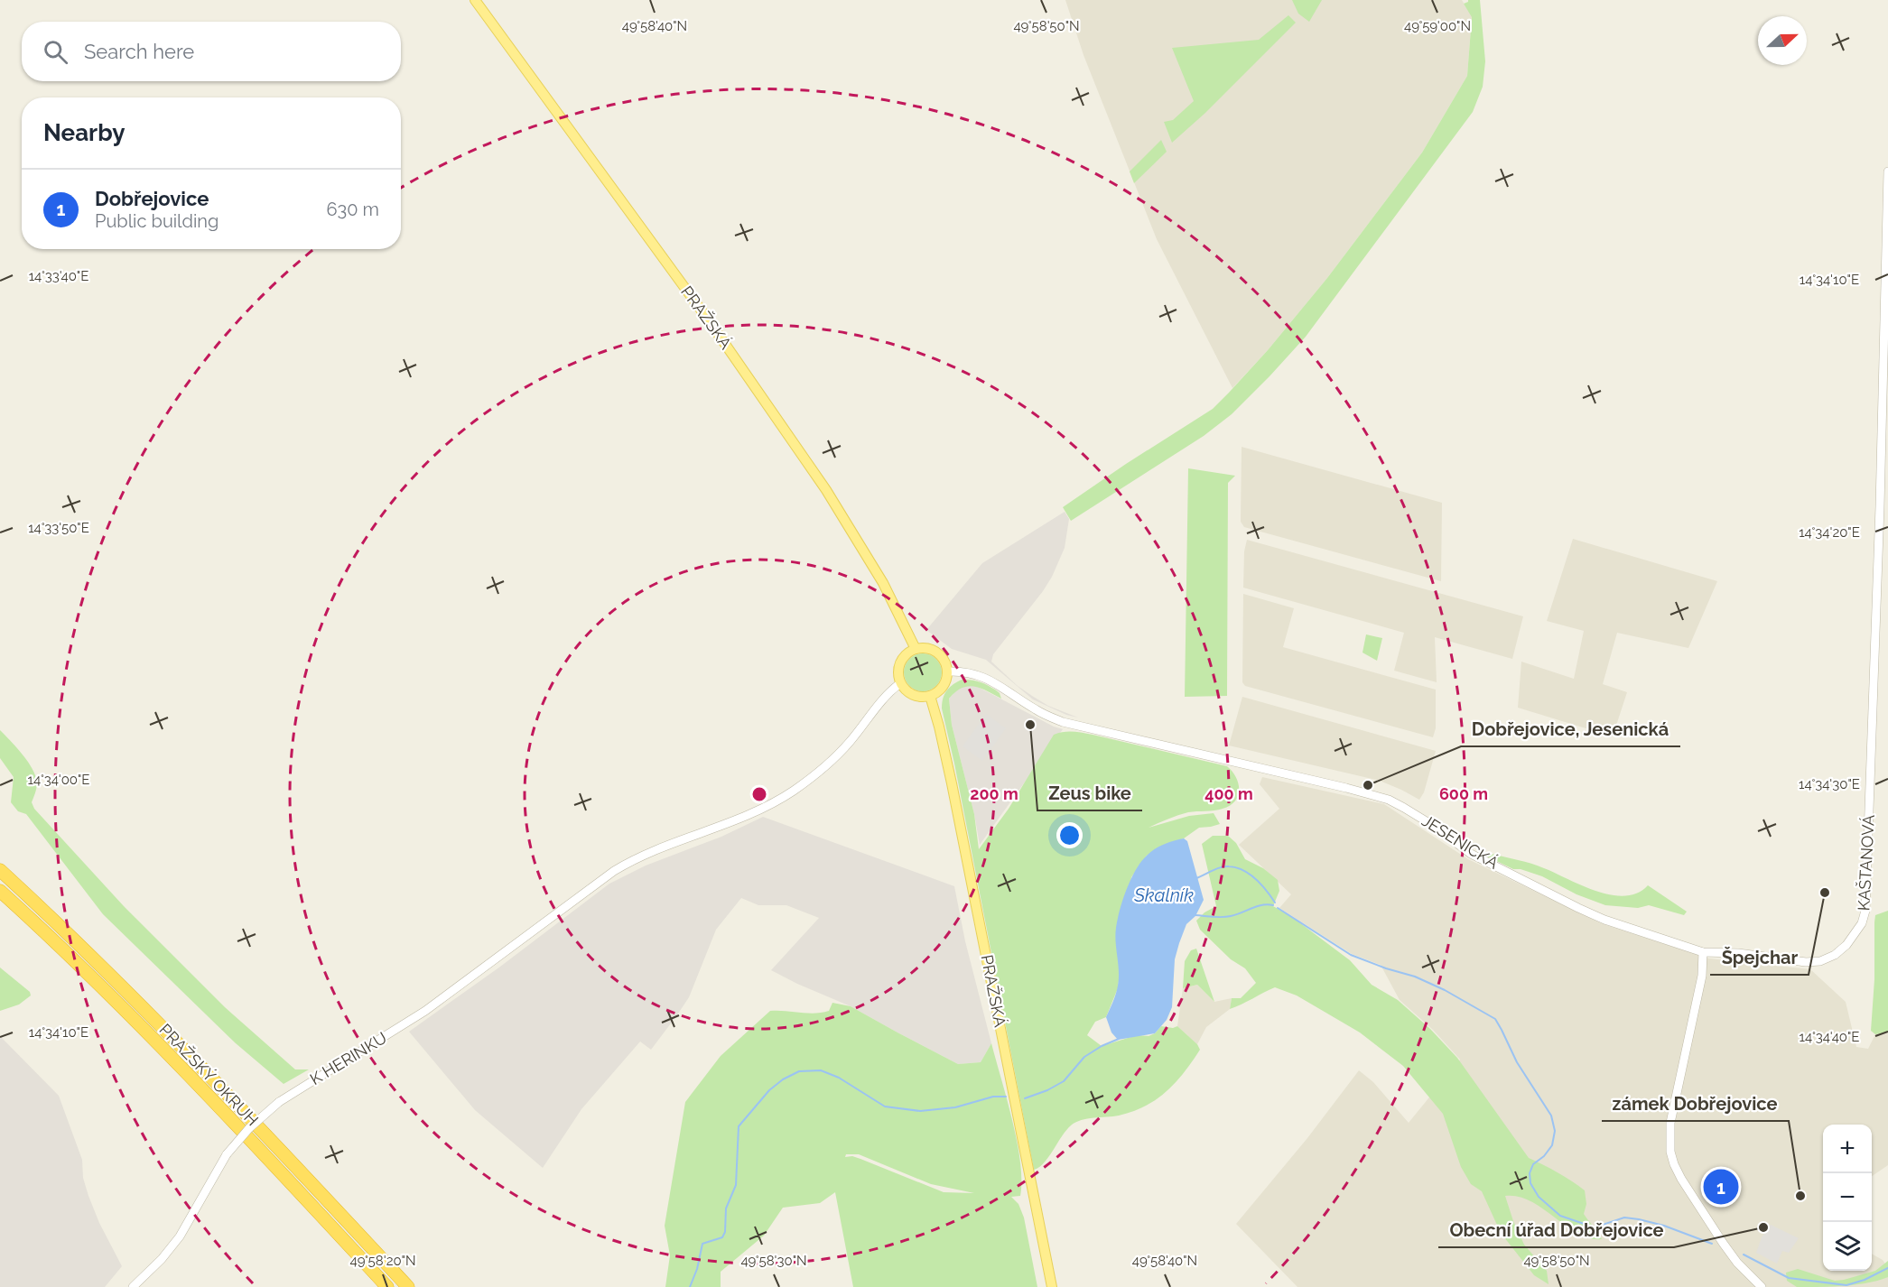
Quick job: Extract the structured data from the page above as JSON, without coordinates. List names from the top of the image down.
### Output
{
  "streets": {
    "highway": ["PRAŽSKÝ OKRUH"],
    "main road": ["PRAŽSKÁ"],
    "street": ["JESENICKÁ", "KAŠTANOVÁ", "K HERINKU"]
  },
  "crossings": [
    ["PRAŽSKÁ", "JESENICKÁ"],
    ["PRAŽSKÁ", "K HERINKU"],
    ["JESENICKÁ", "KAŠTANOVÁ"],
    ["JESENICKÁ", "K HERINKU"]
  ],
  "water": ["Skalník"],
  "places": [
    "Zeus bike",
    "Dobřejovice, Jesenická",
    "Špejchar",
    "zámek Dobřejovice",
    "Obecní úřad Dobřejovice"
  ],
  "north": "right",
  "page": {
    "search": "Search here",
    "heading": "Nearby",
    "list": [
      {
        "mark": "1",
        "name": "Dobřejovice",
        "note": "Public building",
        "value": "630 m"
      }
    ],
    "map_buttons": ["+", "−"],
    "pins": "1"
  },
  "coordinates": [
    "49°59'00\"N",
    "49°58'40\"N",
    "49°58'50\"N",
    "14°33'40\"E",
    "14°34'10\"E",
    "14°33'50\"E",
    "14°34'20\"E",
    "14°34'00\"E",
    "14°34'30\"E",
    "14°34'40\"E",
    "49°58'20\"N",
    "49°58'30\"N"
  ],
  "rings": ["200 m", "400 m", "600 m"]
}
